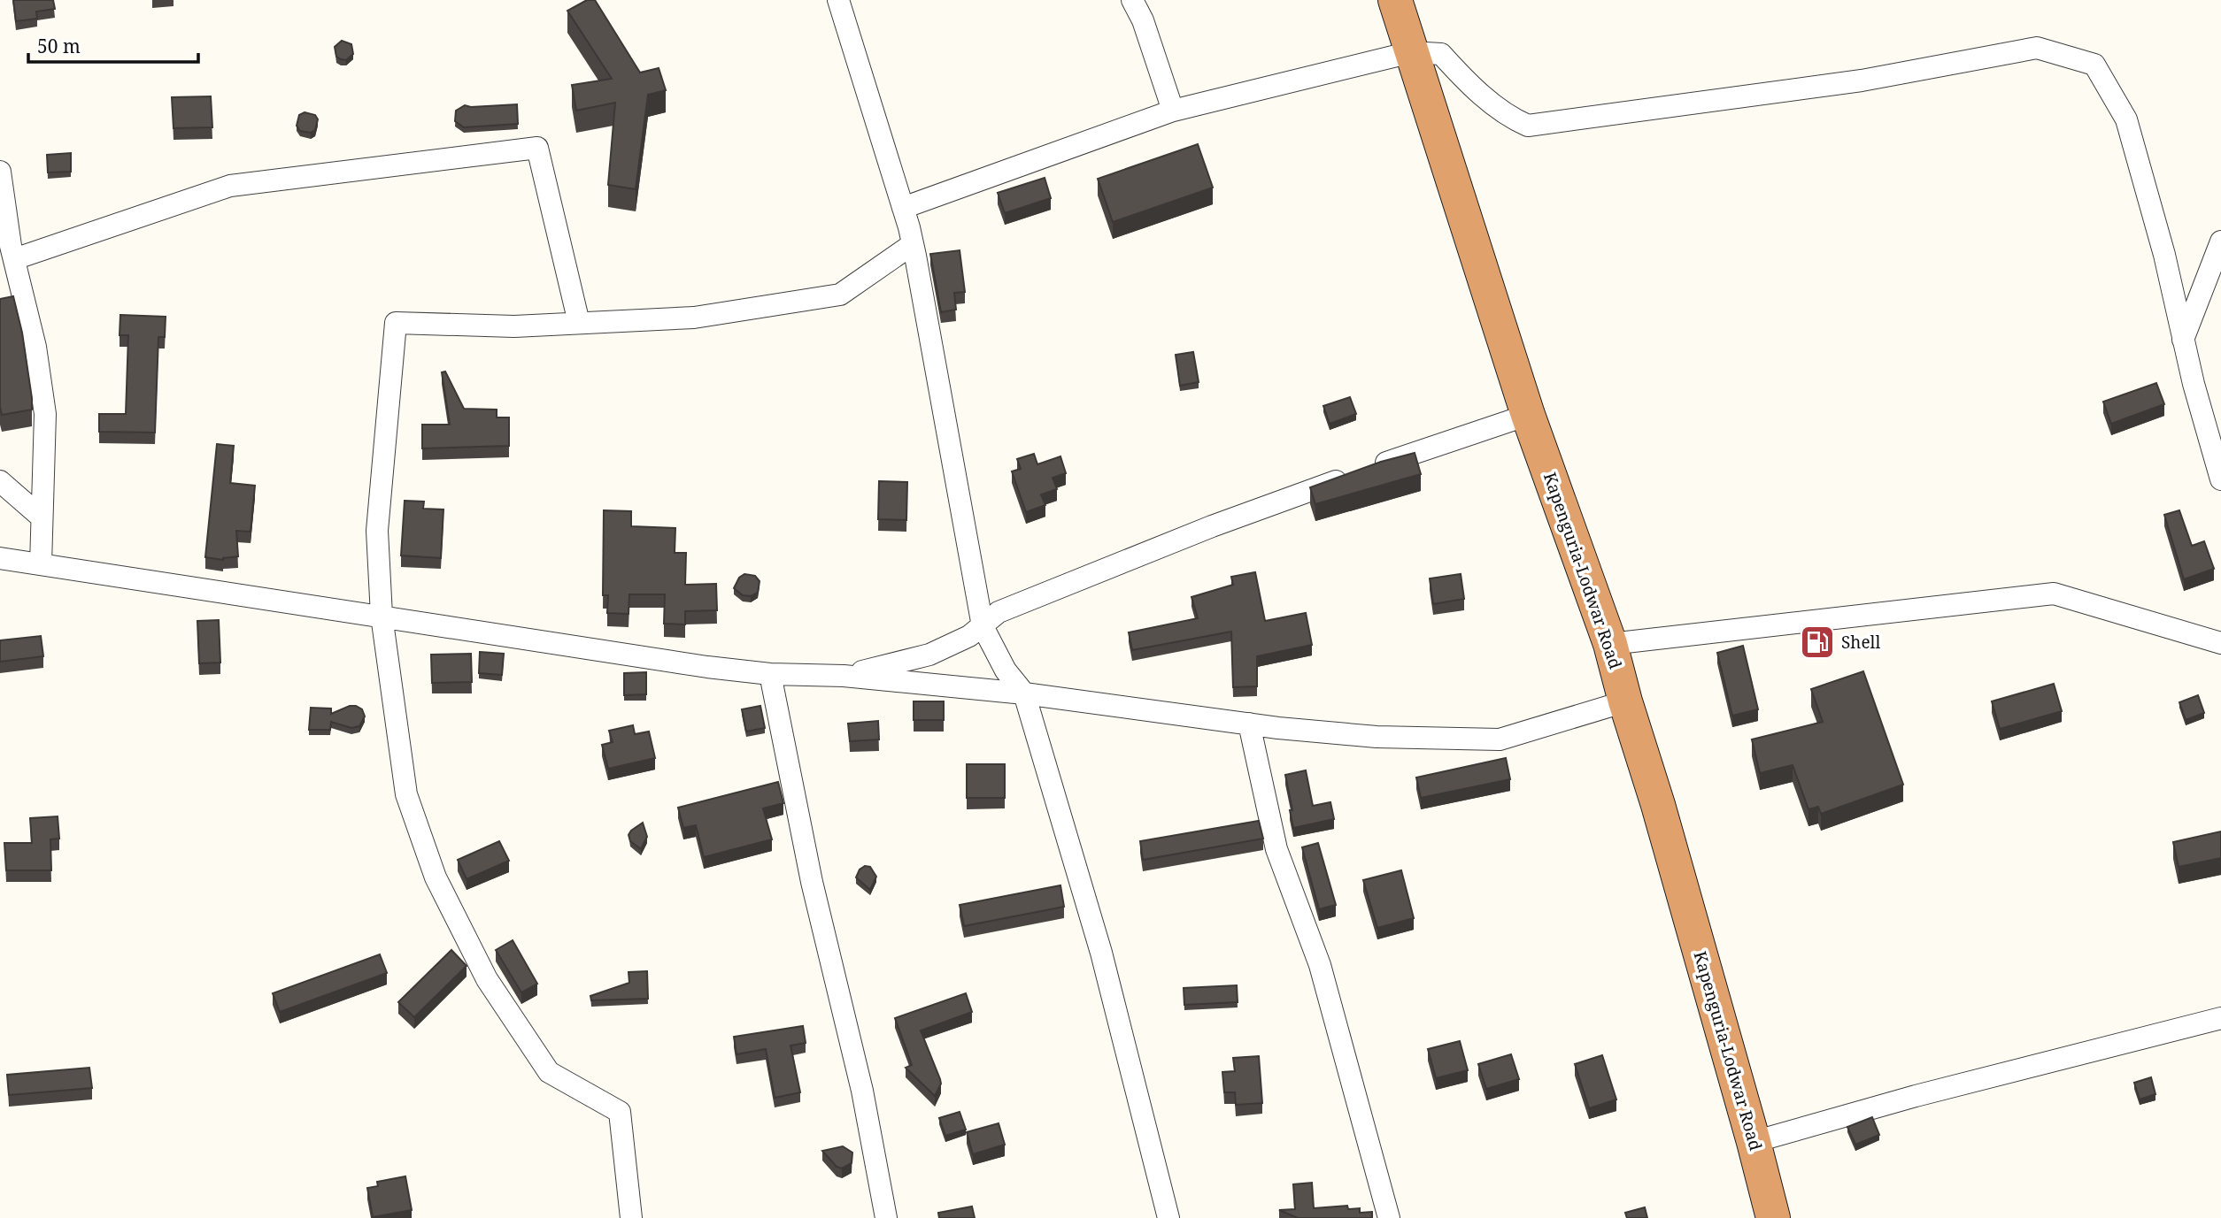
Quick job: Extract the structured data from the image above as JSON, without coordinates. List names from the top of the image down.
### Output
{
  "streets": {
    "highway": ["Kapenguria-Lodwar Road"]
  },
  "places": {
    "fuel station": ["Shell"]
  },
  "scale_bar": "50 m"
}
